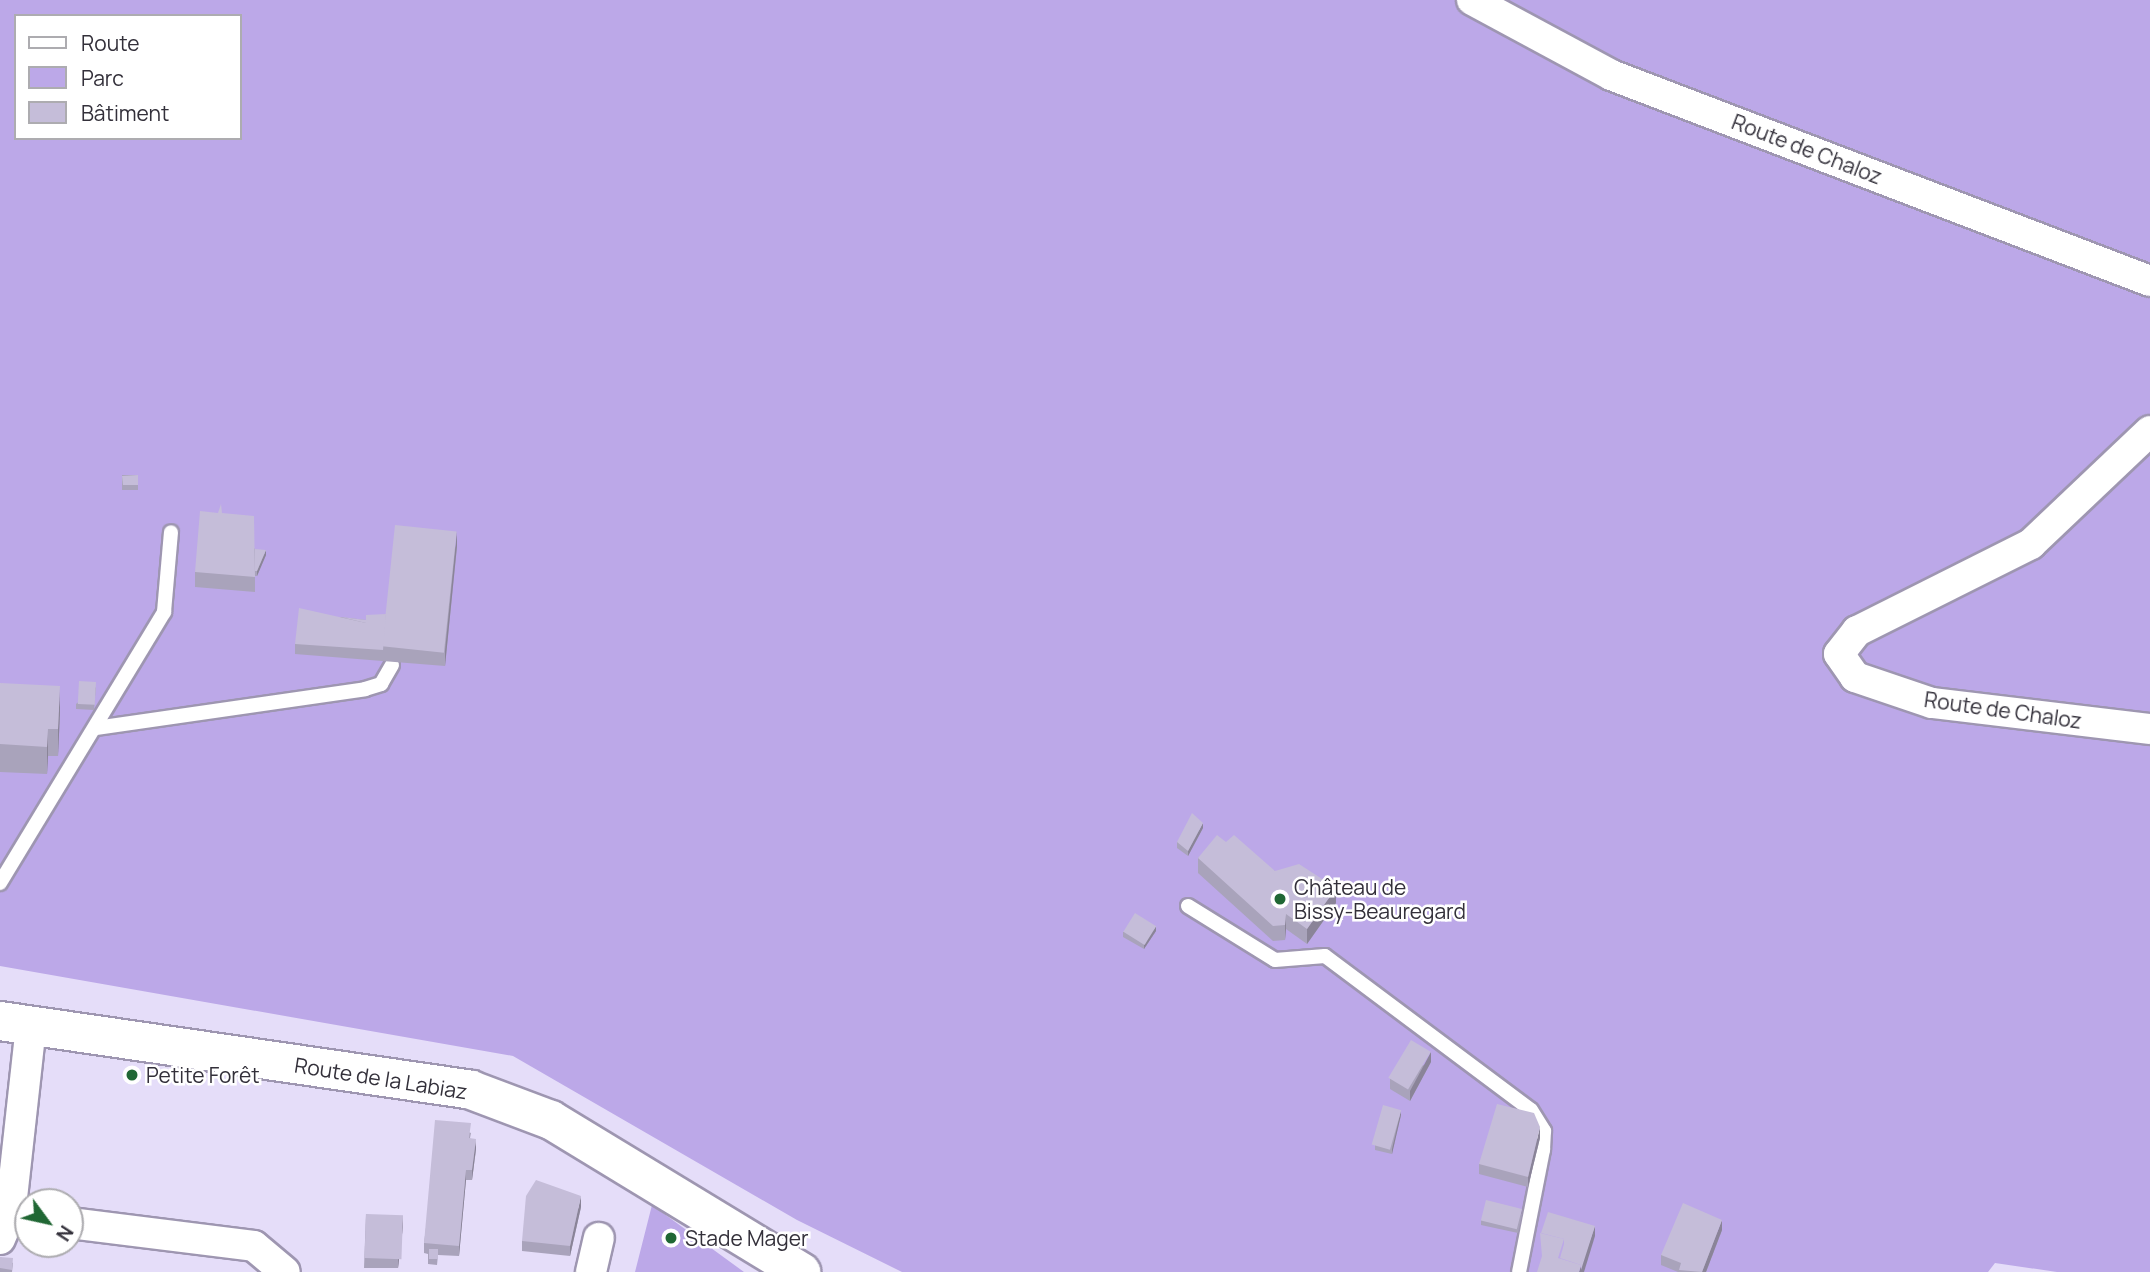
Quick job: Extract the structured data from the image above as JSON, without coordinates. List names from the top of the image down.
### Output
{
  "streets": {
    "main road": ["Route de la Labiaz"],
    "street": ["Route de Chaloz"]
  },
  "places": ["Château de Bissy-Beauregard", "Petite Forêt", "Stade Mager"],
  "legend": ["Route", "Parc", "Bâtiment"],
  "north": "bottom right"
}
